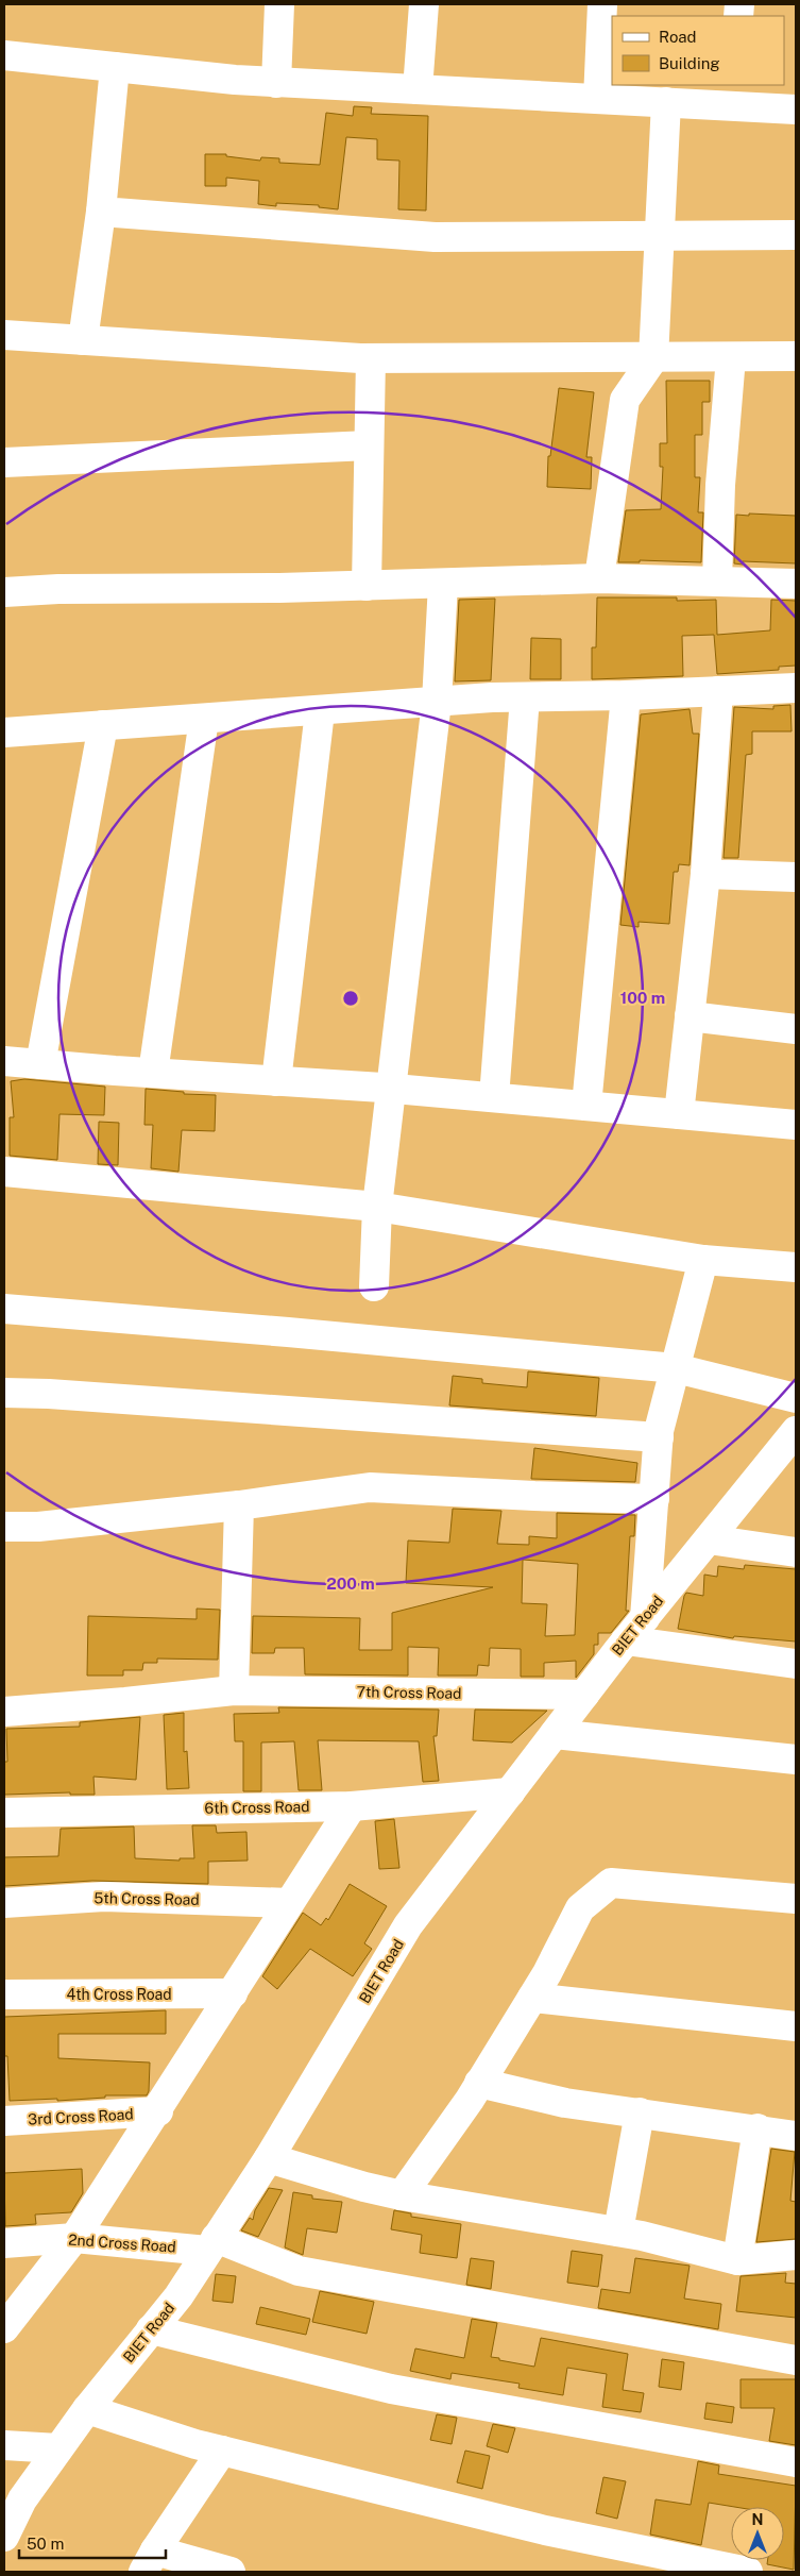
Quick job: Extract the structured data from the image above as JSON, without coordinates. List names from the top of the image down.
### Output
{
  "streets": {
    "street": [
      "BIET Road",
      "7th Cross Road",
      "6th Cross Road",
      "5th Cross Road",
      "4th Cross Road",
      "3rd Cross Road",
      "2nd Cross Road"
    ]
  },
  "crossings": [
    ["BIET Road", "7th Cross Road"],
    ["BIET Road", "6th Cross Road"],
    ["BIET Road", "2nd Cross Road"]
  ],
  "legend": ["Road", "Building"],
  "scale_bar": "50 m",
  "north": "top",
  "rings": ["100 m", "200 m"]
}
